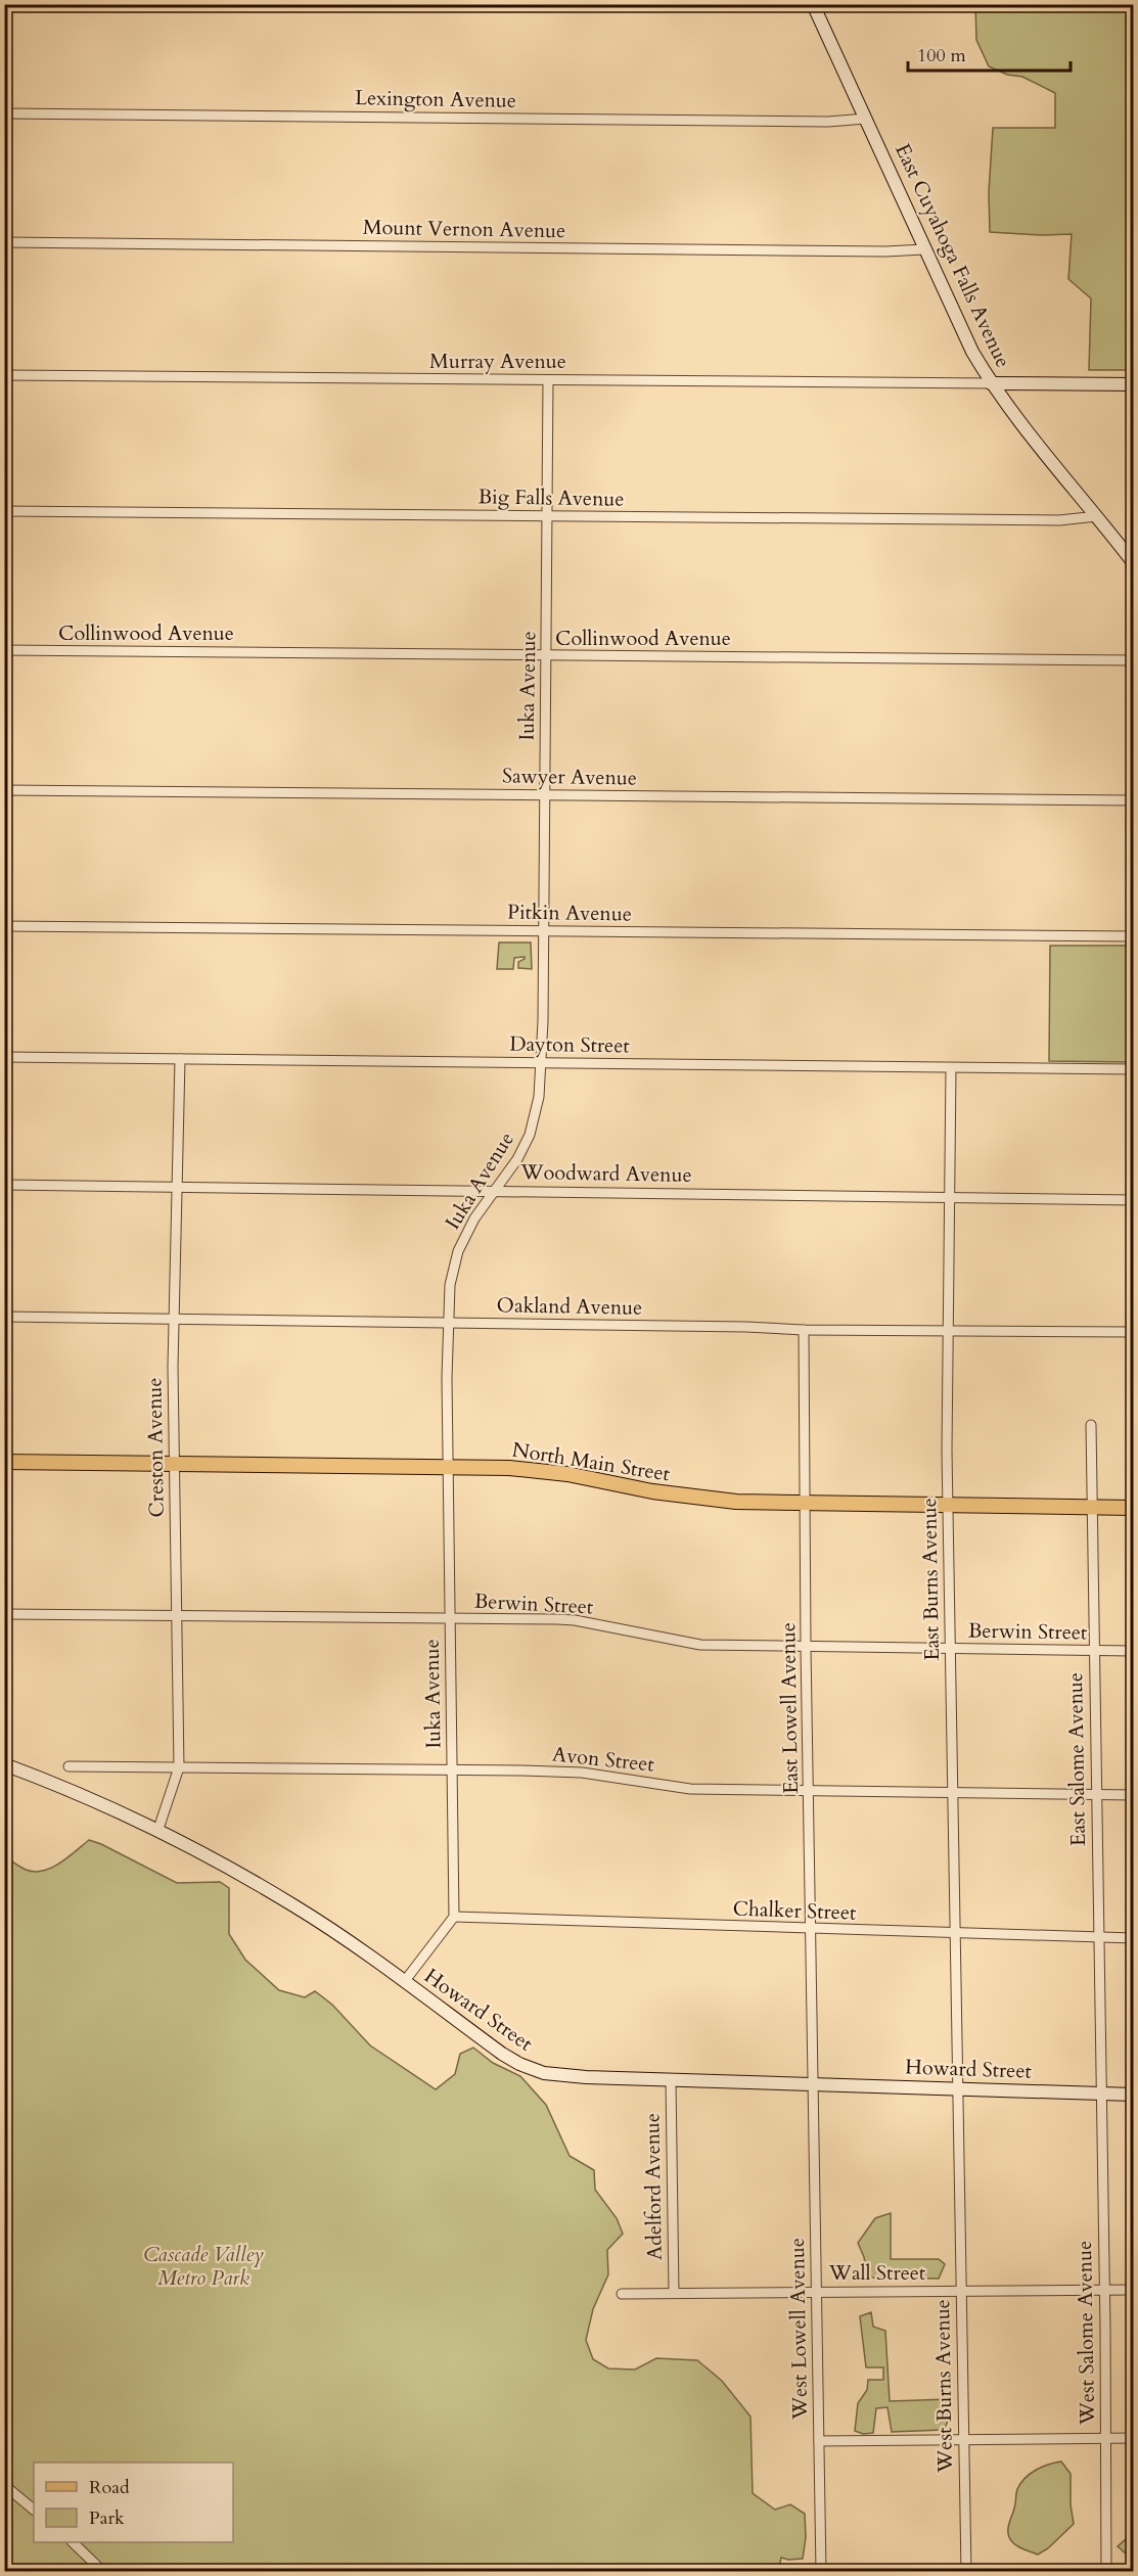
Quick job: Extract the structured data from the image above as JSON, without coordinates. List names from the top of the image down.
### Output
{
  "streets": {
    "main road": ["East Cuyahoga Falls Avenue", "North Main Street", "Howard Street"],
    "street": [
      "Lexington Avenue",
      "Mount Vernon Avenue",
      "Murray Avenue",
      "Big Falls Avenue",
      "Collinwood Avenue",
      "Iuka Avenue",
      "Sawyer Avenue",
      "Pitkin Avenue",
      "Dayton Street",
      "Woodward Avenue",
      "Oakland Avenue",
      "Creston Avenue",
      "East Burns Avenue",
      "Berwin Street",
      "East Lowell Avenue",
      "Avon Street",
      "East Salome Avenue",
      "Chalker Street",
      "Adelford Avenue",
      "Wall Street",
      "West Lowell Avenue",
      "West Salome Avenue",
      "West Burns Avenue"
    ]
  },
  "crossings": [
    ["Lexington Avenue", "East Cuyahoga Falls Avenue"],
    ["Mount Vernon Avenue", "East Cuyahoga Falls Avenue"],
    ["East Cuyahoga Falls Avenue", "Murray Avenue"],
    ["East Cuyahoga Falls Avenue", "Big Falls Avenue"],
    ["Murray Avenue", "Iuka Avenue"],
    ["Big Falls Avenue", "Iuka Avenue"],
    ["Collinwood Avenue", "Iuka Avenue"],
    ["Iuka Avenue", "Sawyer Avenue"],
    ["Iuka Avenue", "Pitkin Avenue"],
    ["Iuka Avenue", "Dayton Street"],
    ["Iuka Avenue", "Woodward Avenue"],
    ["Iuka Avenue", "Oakland Avenue"],
    ["Iuka Avenue", "North Main Street"],
    ["Iuka Avenue", "Berwin Street"],
    ["Iuka Avenue", "Avon Street"],
    ["Iuka Avenue", "Chalker Street"],
    ["Dayton Street", "Creston Avenue"],
    ["Dayton Street", "East Burns Avenue"],
    ["Woodward Avenue", "Creston Avenue"],
    ["Woodward Avenue", "East Burns Avenue"],
    ["Oakland Avenue", "Creston Avenue"],
    ["Oakland Avenue", "East Burns Avenue"],
    ["Oakland Avenue", "East Lowell Avenue"],
    ["Creston Avenue", "North Main Street"],
    ["Creston Avenue", "Berwin Street"],
    ["Creston Avenue", "Avon Street"],
    ["Creston Avenue", "Howard Street"],
    ["North Main Street", "East Burns Avenue"],
    ["North Main Street", "East Lowell Avenue"],
    ["North Main Street", "East Salome Avenue"],
    ["East Burns Avenue", "Berwin Street"],
    ["East Burns Avenue", "Avon Street"],
    ["East Burns Avenue", "Chalker Street"],
    ["East Burns Avenue", "Howard Street"],
    ["East Burns Avenue", "West Burns Avenue"],
    ["Berwin Street", "East Lowell Avenue"],
    ["Berwin Street", "East Salome Avenue"],
    ["East Lowell Avenue", "Avon Street"],
    ["East Lowell Avenue", "Chalker Street"],
    ["East Lowell Avenue", "Howard Street"],
    ["East Lowell Avenue", "West Lowell Avenue"],
    ["Avon Street", "East Salome Avenue"],
    ["East Salome Avenue", "Chalker Street"],
    ["East Salome Avenue", "Howard Street"],
    ["East Salome Avenue", "West Salome Avenue"],
    ["Howard Street", "Adelford Avenue"],
    ["Howard Street", "West Lowell Avenue"],
    ["Howard Street", "West Salome Avenue"],
    ["Howard Street", "West Burns Avenue"],
    ["Adelford Avenue", "Wall Street"],
    ["Wall Street", "West Lowell Avenue"],
    ["Wall Street", "West Salome Avenue"],
    ["Wall Street", "West Burns Avenue"]
  ],
  "parks": ["Cascade Valley Metro Park"],
  "legend": ["Road", "Park"],
  "scale_bar": "100 m"
}
